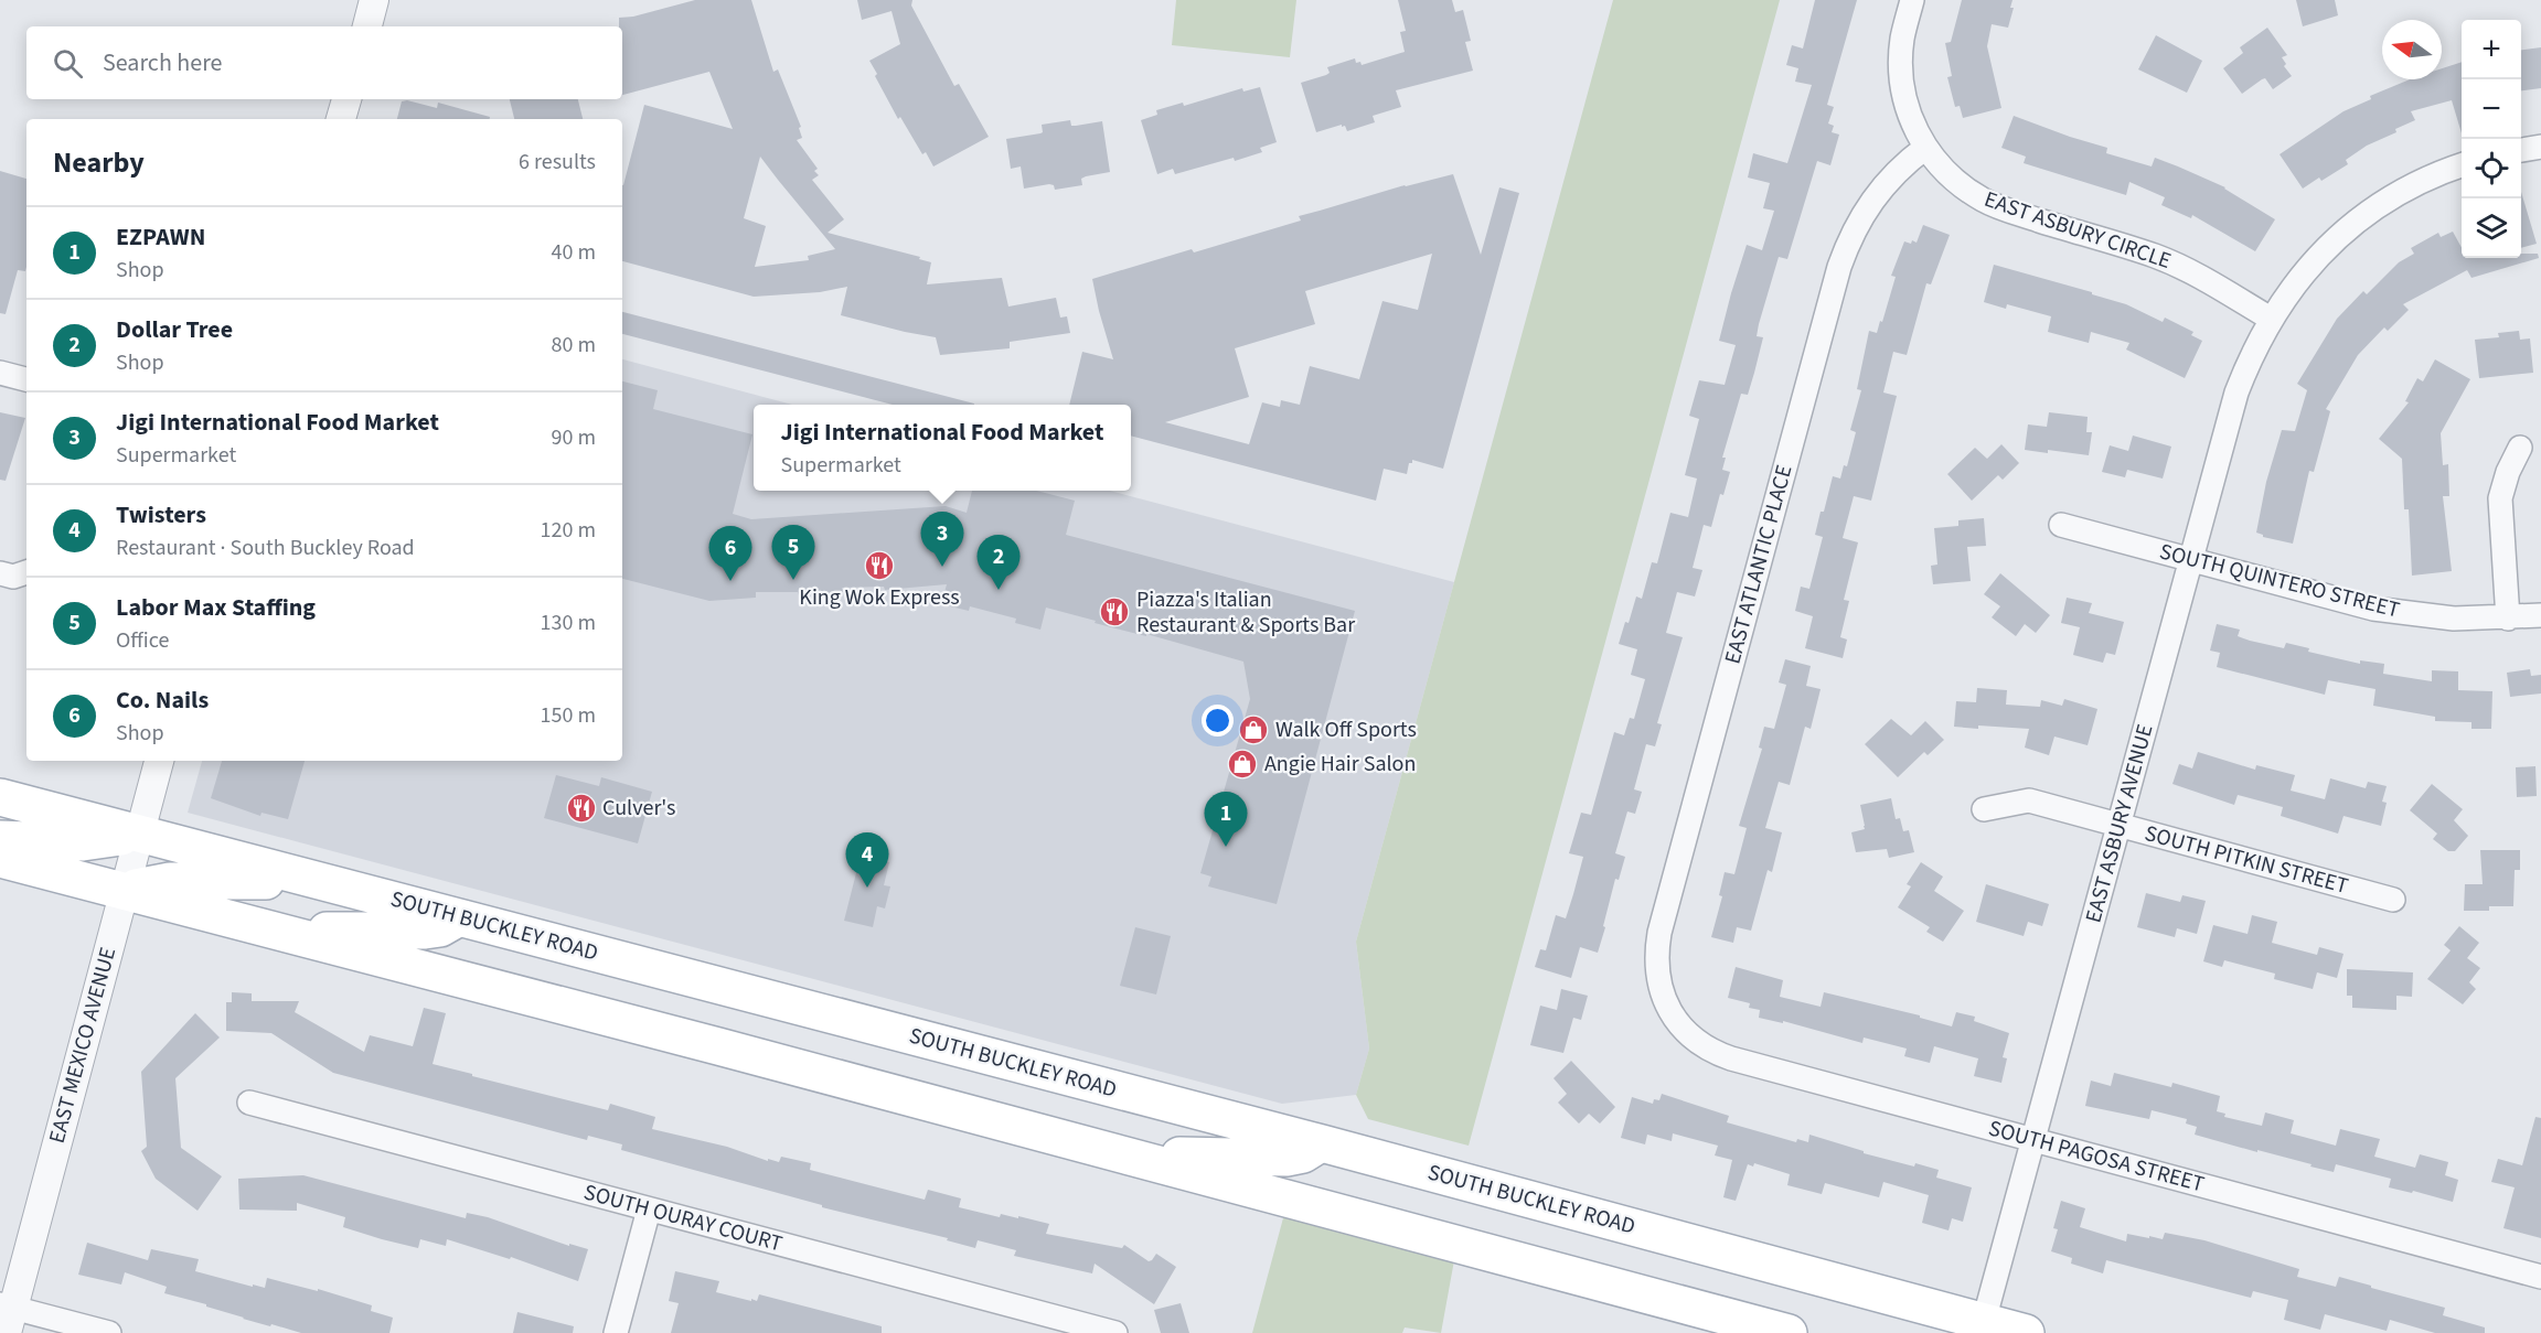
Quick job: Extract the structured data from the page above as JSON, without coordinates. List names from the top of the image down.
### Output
{
  "streets": {
    "main road": ["SOUTH BUCKLEY ROAD"],
    "street": [
      "EAST ASBURY CIRCLE",
      "EAST ATLANTIC PLACE",
      "SOUTH QUINTERO STREET",
      "EAST ASBURY AVENUE",
      "SOUTH PITKIN STREET",
      "EAST MEXICO AVENUE",
      "SOUTH PAGOSA STREET",
      "SOUTH OURAY COURT"
    ]
  },
  "crossings": [
    ["EAST ASBURY CIRCLE", "EAST ATLANTIC PLACE"],
    ["EAST ASBURY CIRCLE", "EAST ASBURY AVENUE"],
    ["EAST ATLANTIC PLACE", "SOUTH PAGOSA STREET"],
    ["SOUTH QUINTERO STREET", "EAST ASBURY AVENUE"],
    ["EAST ASBURY AVENUE", "SOUTH PITKIN STREET"],
    ["EAST ASBURY AVENUE", "SOUTH BUCKLEY ROAD"],
    ["EAST ASBURY AVENUE", "SOUTH PAGOSA STREET"],
    ["SOUTH BUCKLEY ROAD", "EAST MEXICO AVENUE"]
  ],
  "places": {
    "restaurant": ["King Wok Express", "Piazza's Italian Restaurant & Sports Bar", "Culver's"],
    "shop": ["Walk Off Sports", "Angie Hair Salon"]
  },
  "north": "left",
  "page": {
    "map_buttons": ["+", "−"],
    "search": "Search here",
    "heading": ["Nearby", "6 results"],
    "list": [
      {
        "mark": "1",
        "name": "EZPAWN",
        "note": "Shop",
        "value": "40 m"
      },
      {
        "mark": "2",
        "name": "Dollar Tree",
        "note": "Shop",
        "value": "80 m"
      },
      {
        "mark": "3",
        "name": "Jigi International Food Market",
        "note": "Supermarket",
        "value": "90 m"
      },
      {
        "mark": "4",
        "name": "Twisters",
        "note": "Restaurant · South Buckley Road",
        "value": "120 m"
      },
      {
        "mark": "5",
        "name": "Labor Max Staffing",
        "note": "Office",
        "value": "130 m"
      },
      {
        "mark": "6",
        "name": "Co. Nails",
        "note": "Shop",
        "value": "150 m"
      }
    ],
    "popup": ["Jigi International Food Market", "Supermarket"],
    "pins": [
      "3",
      "5",
      "6",
      "2",
      "1",
      "4"
    ]
  }
}
